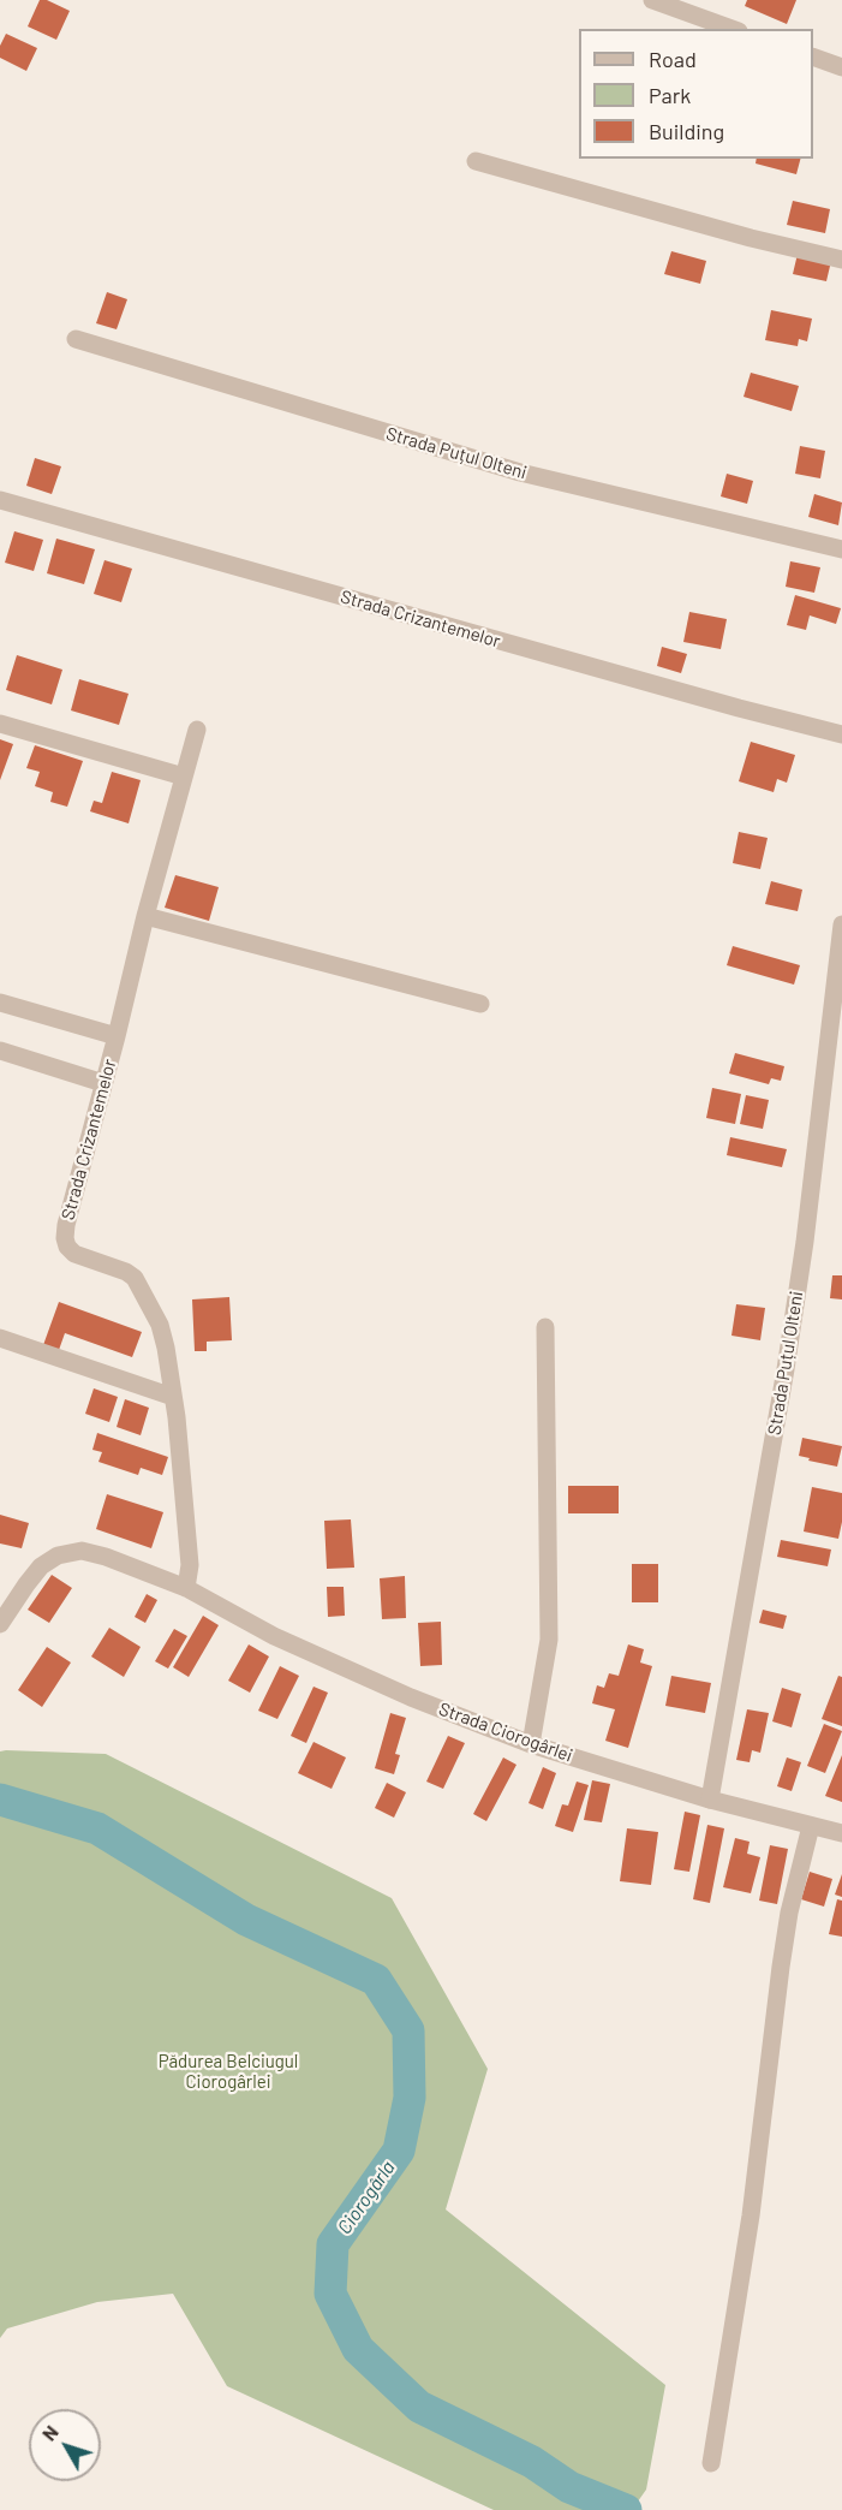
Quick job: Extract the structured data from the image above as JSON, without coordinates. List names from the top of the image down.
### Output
{
  "streets": {
    "street": ["Strada Puțul Olteni", "Strada Crizantemelor", "Strada Ciorogârlei"]
  },
  "crossings": [
    ["Strada Puțul Olteni", "Strada Ciorogârlei"],
    ["Strada Crizantemelor", "Strada Ciorogârlei"]
  ],
  "water": ["Ciorogârla"],
  "parks": ["Pădurea Belciugul Ciorogârlei"],
  "legend": ["Road", "Park", "Building"],
  "north": "top left"
}
